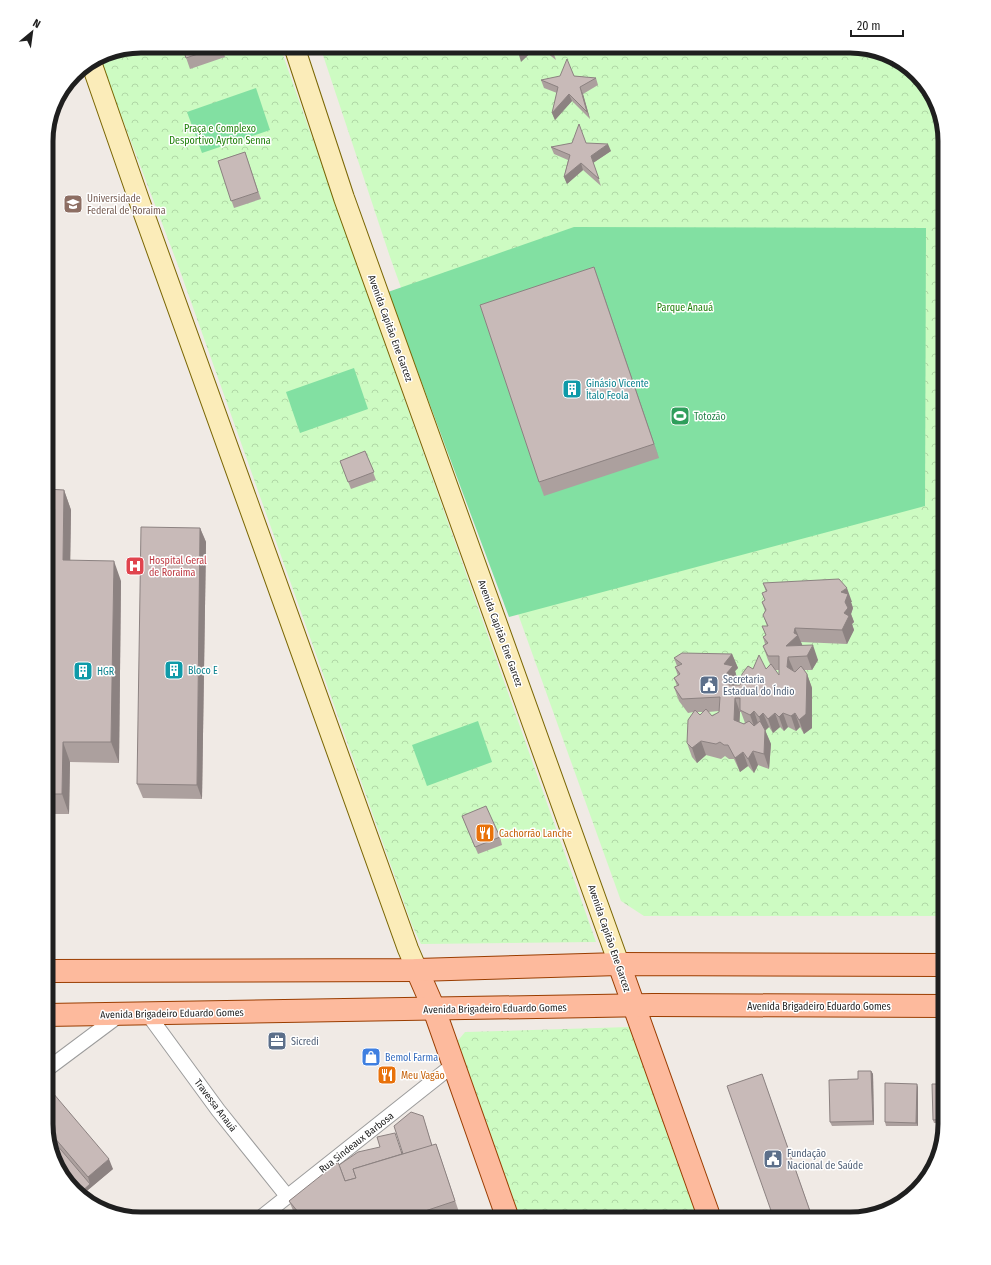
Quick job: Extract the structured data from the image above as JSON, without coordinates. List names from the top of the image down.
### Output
{
  "streets": {
    "main road": ["Avenida Capitão Ene Garcez", "Avenida Brigadeiro Eduardo Gomes"],
    "street": ["Travessa Anauá", "Rua Sindeaux Barbosa"]
  },
  "crossings": [
    ["Avenida Capitão Ene Garcez", "Avenida Brigadeiro Eduardo Gomes"],
    ["Avenida Brigadeiro Eduardo Gomes", "Travessa Anauá"],
    ["Travessa Anauá", "Rua Sindeaux Barbosa"]
  ],
  "parks": ["Praça e Complexo Desportivo Ayrton Senna", "Parque Anauá"],
  "places": {
    "school or university": ["Universidade Federal de Roraima"],
    "building": ["Ginásio Vicente Ítalo Feola", "Bloco E", "HGR"],
    "sports": ["Totozão"],
    "hospital": ["Hospital Geral de Roraima"],
    "public building": ["Secretaria Estadual do Índio", "Fundação Nacional de Saúde"],
    "restaurant": ["Cachorrão Lanche", "Meu Vagão"],
    "office": ["Sicredi"],
    "shop": ["Bemol Farma"]
  },
  "scale_bar": "20 m",
  "north": "top right"
}
